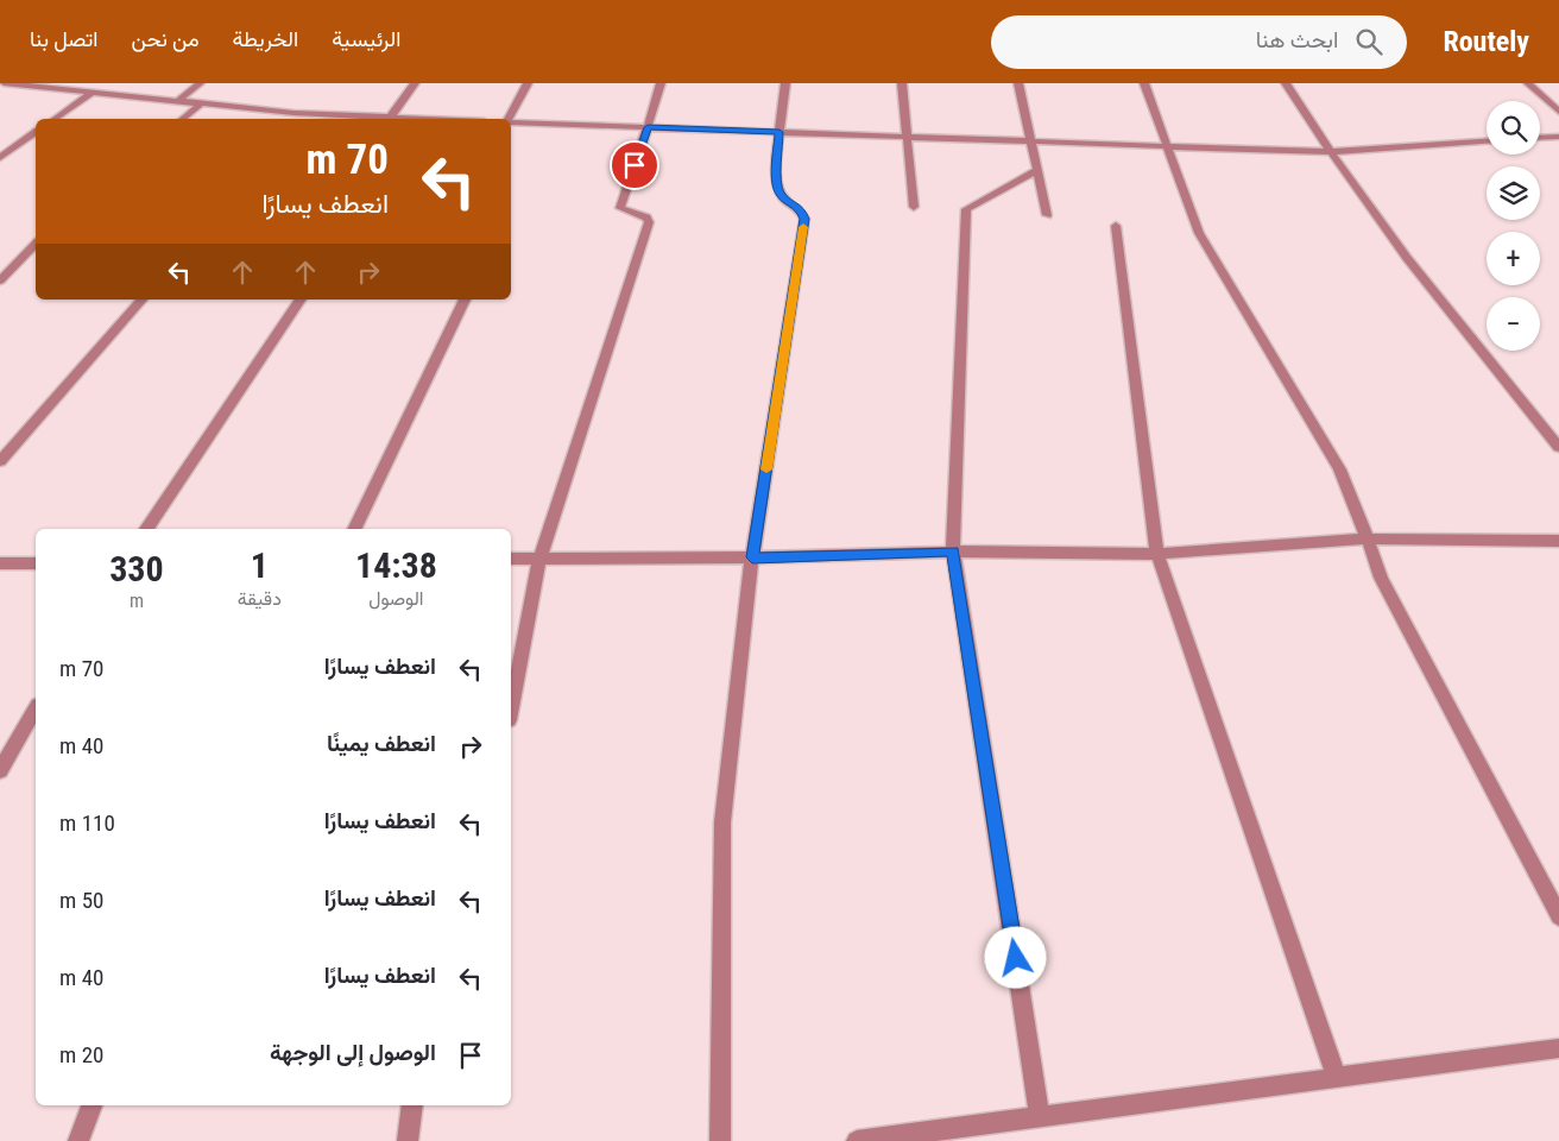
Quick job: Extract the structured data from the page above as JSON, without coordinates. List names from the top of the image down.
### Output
{
  "page": {
    "header": "Routely",
    "search": "ابحث هنا",
    "nav": [
      "الرئيسية",
      "الخريطة",
      "من نحن",
      "اتصل بنا"
    ],
    "map_buttons": ["+", "−"],
    "turn": ["70 m", "انعطف يسارًا"],
    "eta": [
      "14:38",
      "الوصول",
      "1",
      "دقيقة",
      "330",
      "m"
    ],
    "list": [
      {
        "name": "انعطف يسارًا",
        "value": "70 m"
      },
      {
        "name": "انعطف يمينًا",
        "value": "40 m"
      },
      {
        "name": "انعطف يسارًا",
        "value": "110 m"
      },
      {
        "name": "انعطف يسارًا",
        "value": "50 m"
      },
      {
        "name": "انعطف يسارًا",
        "value": "40 m"
      },
      {
        "name": "الوصول إلى الوجهة",
        "value": "20 m"
      }
    ]
  }
}
